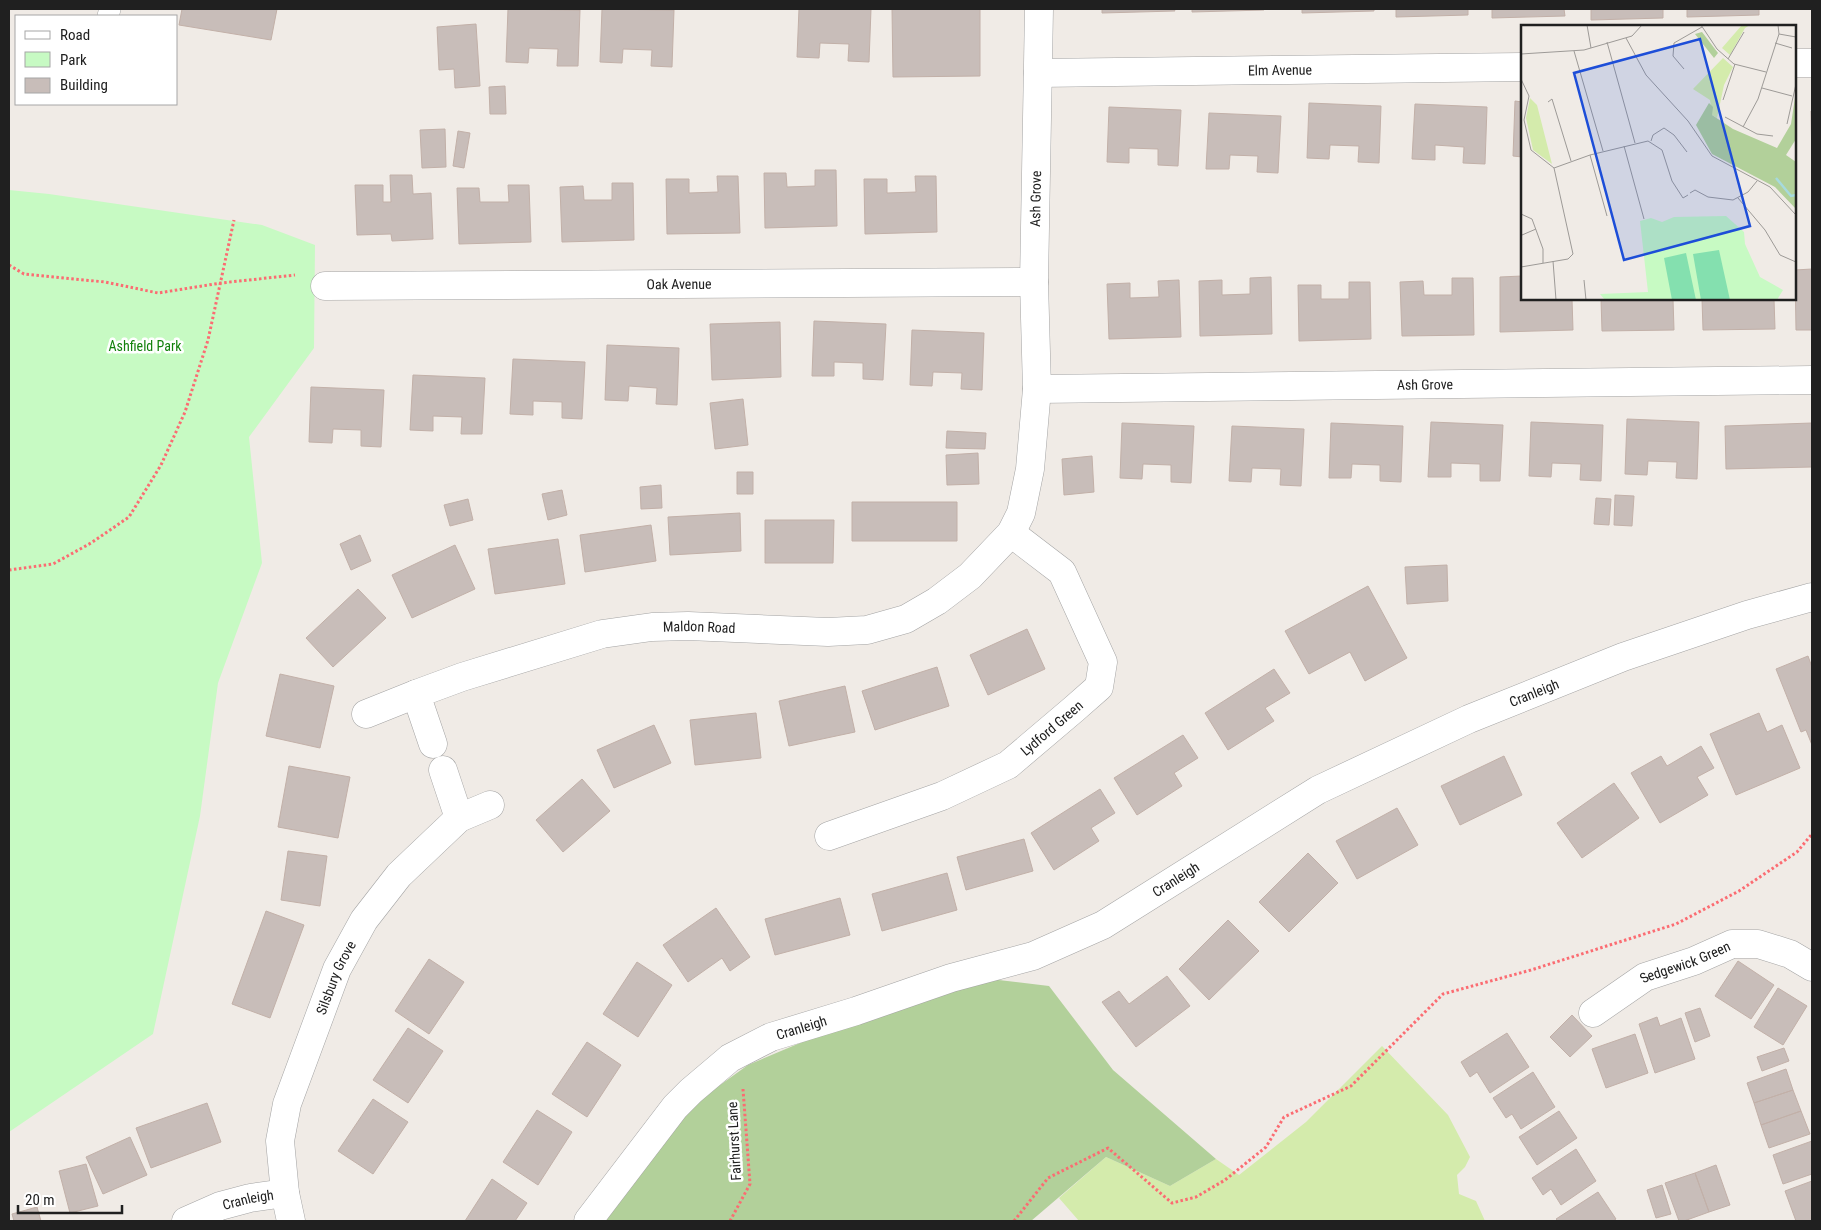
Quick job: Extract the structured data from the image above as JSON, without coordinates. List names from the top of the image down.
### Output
{
  "streets": {
    "street": [
      "Elm Avenue",
      "Ash Grove",
      "Oak Avenue",
      "Maldon Road",
      "Cranleigh",
      "Lydford Green",
      "Sedgewick Green",
      "Silsbury Grove"
    ],
    "path": ["Fairhurst Lane"]
  },
  "crossings": [
    ["Elm Avenue", "Ash Grove"],
    ["Ash Grove", "Oak Avenue"],
    ["Ash Grove", "Maldon Road"],
    ["Ash Grove", "Lydford Green"],
    ["Maldon Road", "Lydford Green"],
    ["Cranleigh", "Silsbury Grove"],
    ["Cranleigh", "Fairhurst Lane"]
  ],
  "parks": ["Ashfield Park"],
  "legend": ["Road", "Park", "Building"],
  "scale_bar": "20 m"
}
